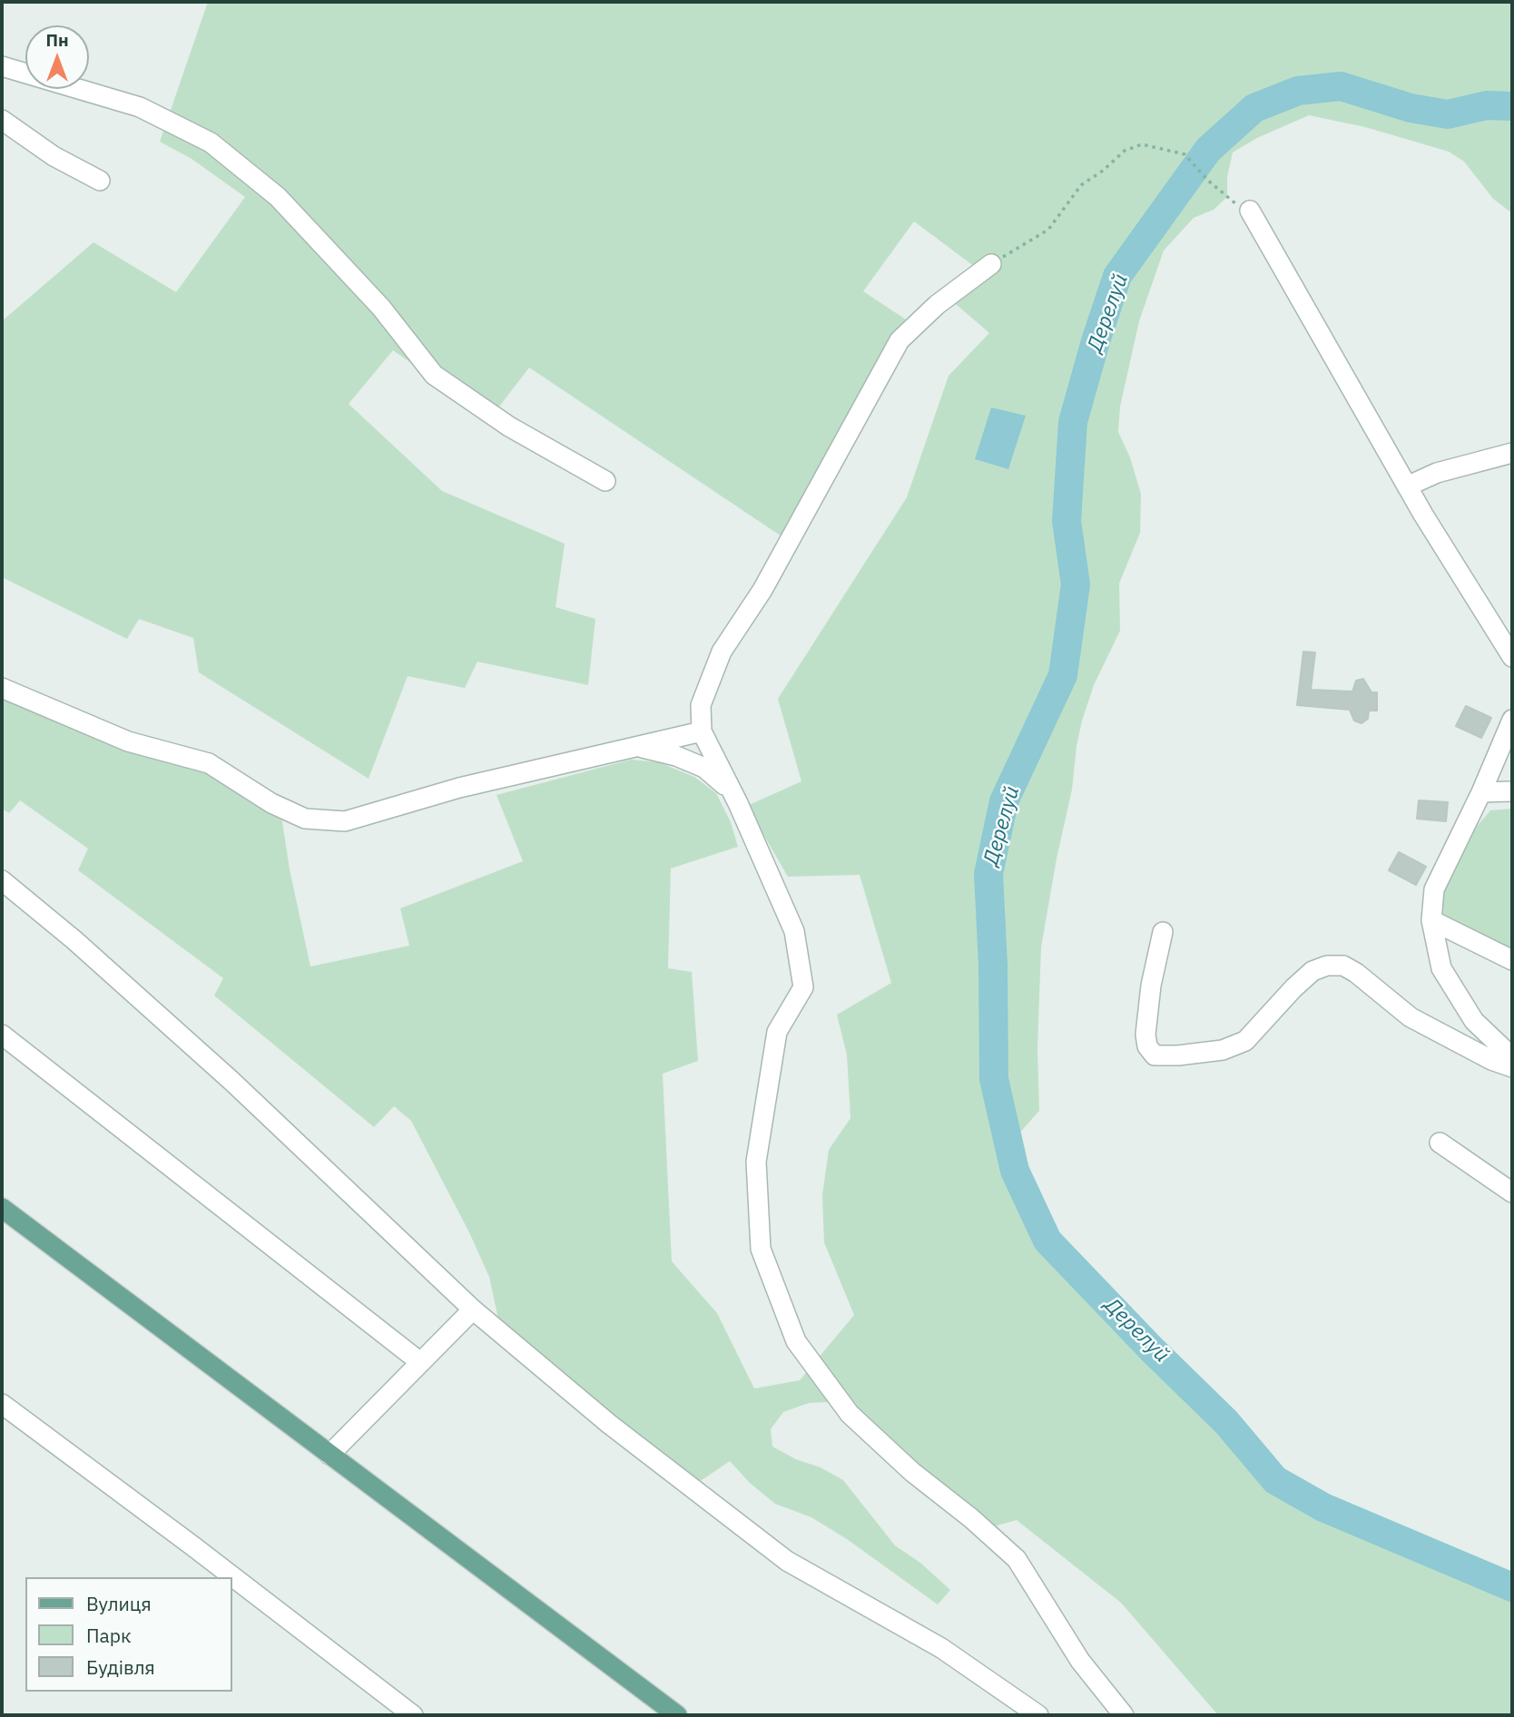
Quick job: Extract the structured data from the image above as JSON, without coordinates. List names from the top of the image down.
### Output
{
  "water": ["Дерелуй"],
  "legend": ["Вулиця", "Парк", "Будівля"],
  "north": "top"
}
